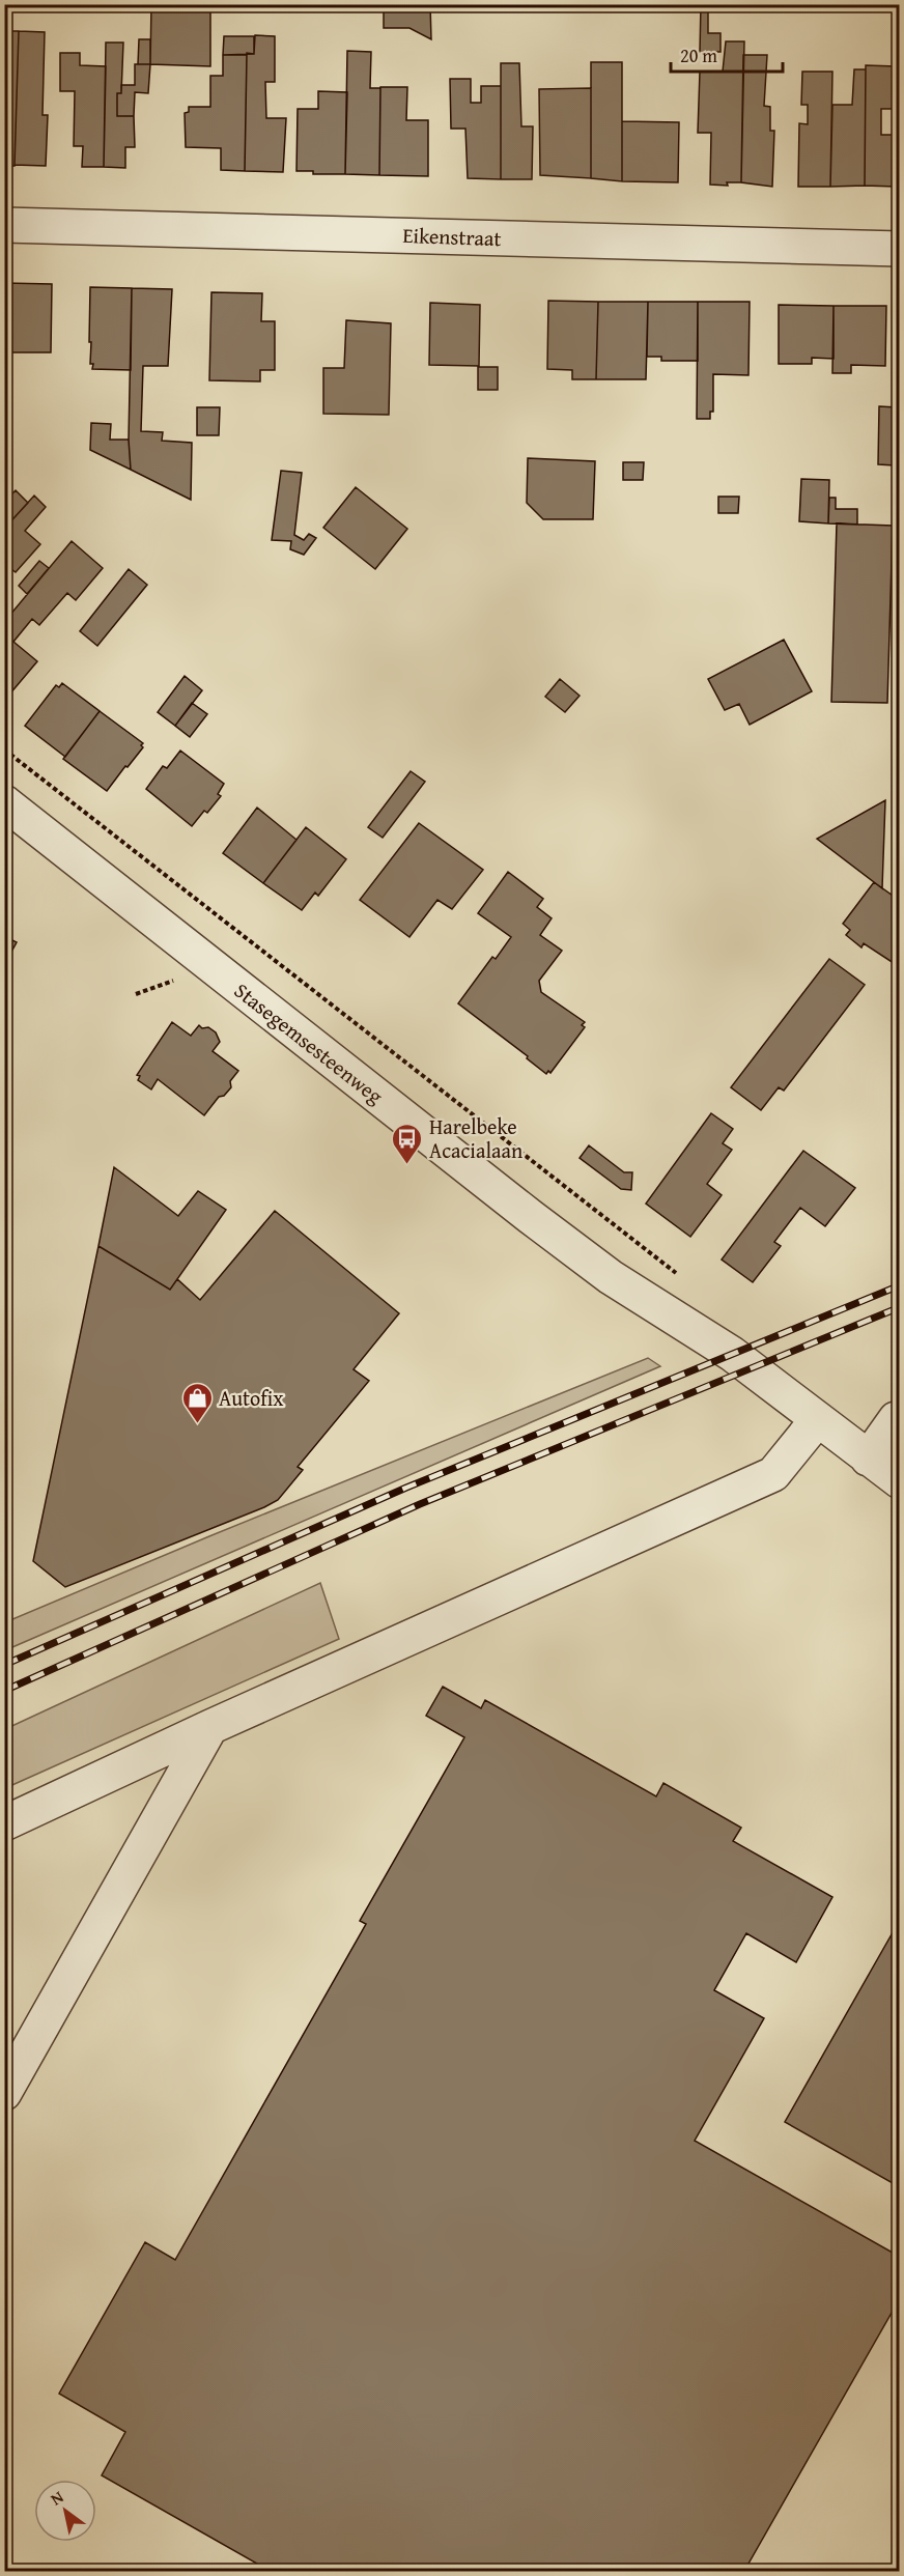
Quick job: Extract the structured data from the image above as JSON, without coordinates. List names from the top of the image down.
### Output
{
  "streets": {
    "street": ["Eikenstraat", "Stasegemsesteenweg"]
  },
  "places": {
    "bus stop": ["Harelbeke Acacialaan"],
    "shop": ["Autofix"]
  },
  "scale_bar": "20 m",
  "north": "top left"
}
